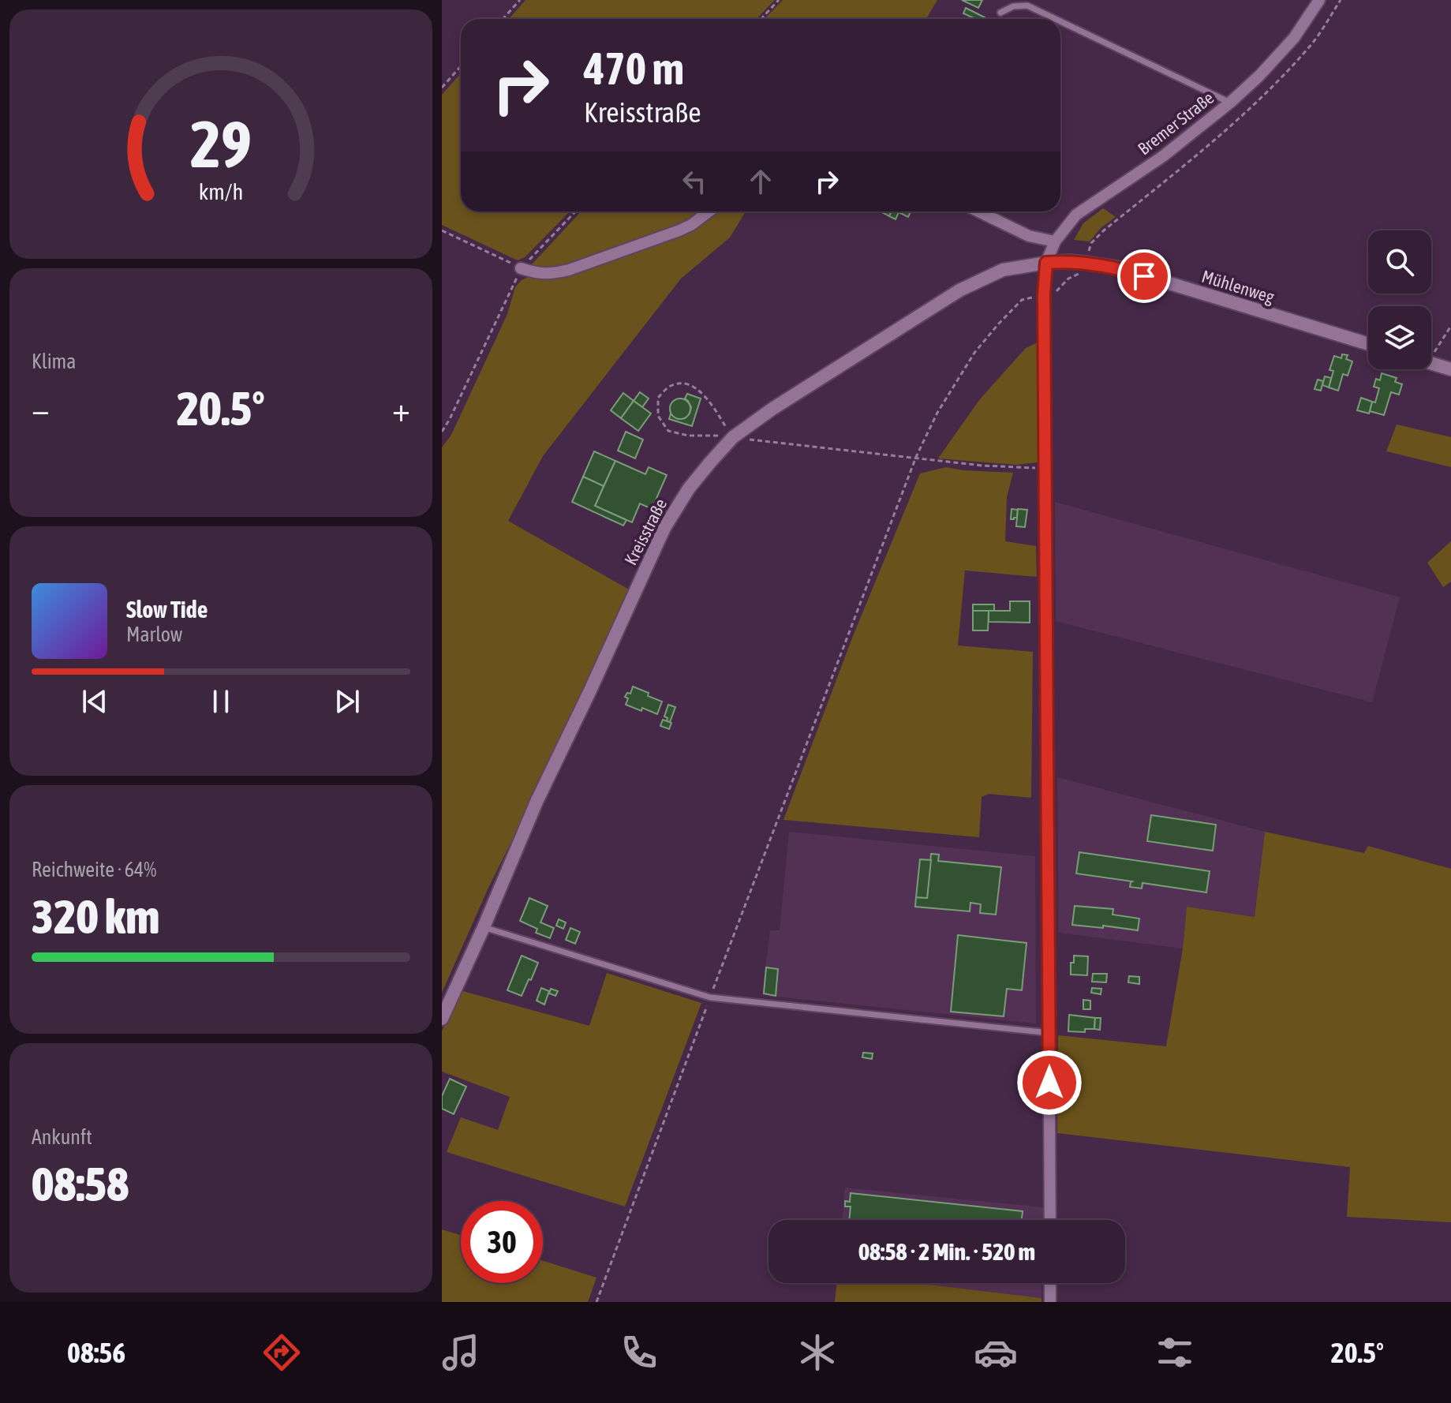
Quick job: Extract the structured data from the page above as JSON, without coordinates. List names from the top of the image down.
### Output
{
  "streets": {
    "street": ["Bremer Straße", "Mühlenweg", "Kreisstraße"]
  },
  "crossings": [
    ["Bremer Straße", "Kreisstraße"],
    ["Mühlenweg", "Kreisstraße"]
  ],
  "page": {
    "turn": ["470 m", "Kreisstraße"],
    "tile": [
      "Klima",
      ["Reichweite · 64%", "320 km"],
      ["Ankunft", "08:58"]
    ],
    "heat": ["−", "20.5°", "+"],
    "song": ["Slow Tide", "Marlow"],
    "limit": "30",
    "trip": "08:58 · 2 Min. · 520 m",
    "tabs": ["08:56", "20.5°"],
    "gauge": ["29", "km/h"]
  }
}
